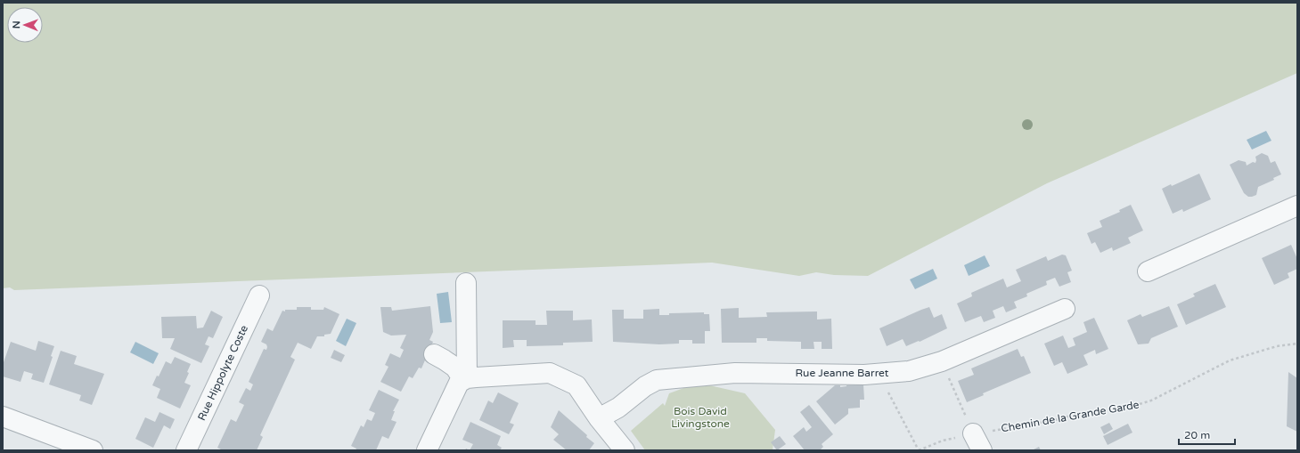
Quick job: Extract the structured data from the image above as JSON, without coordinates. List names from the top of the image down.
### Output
{
  "streets": {
    "street": ["Rue Hippolyte Coste", "Rue Jeanne Barret"],
    "path": ["Chemin de la Grande Garde"]
  },
  "parks": ["Bois David Livingstone"],
  "scale_bar": "20 m",
  "north": "left"
}
